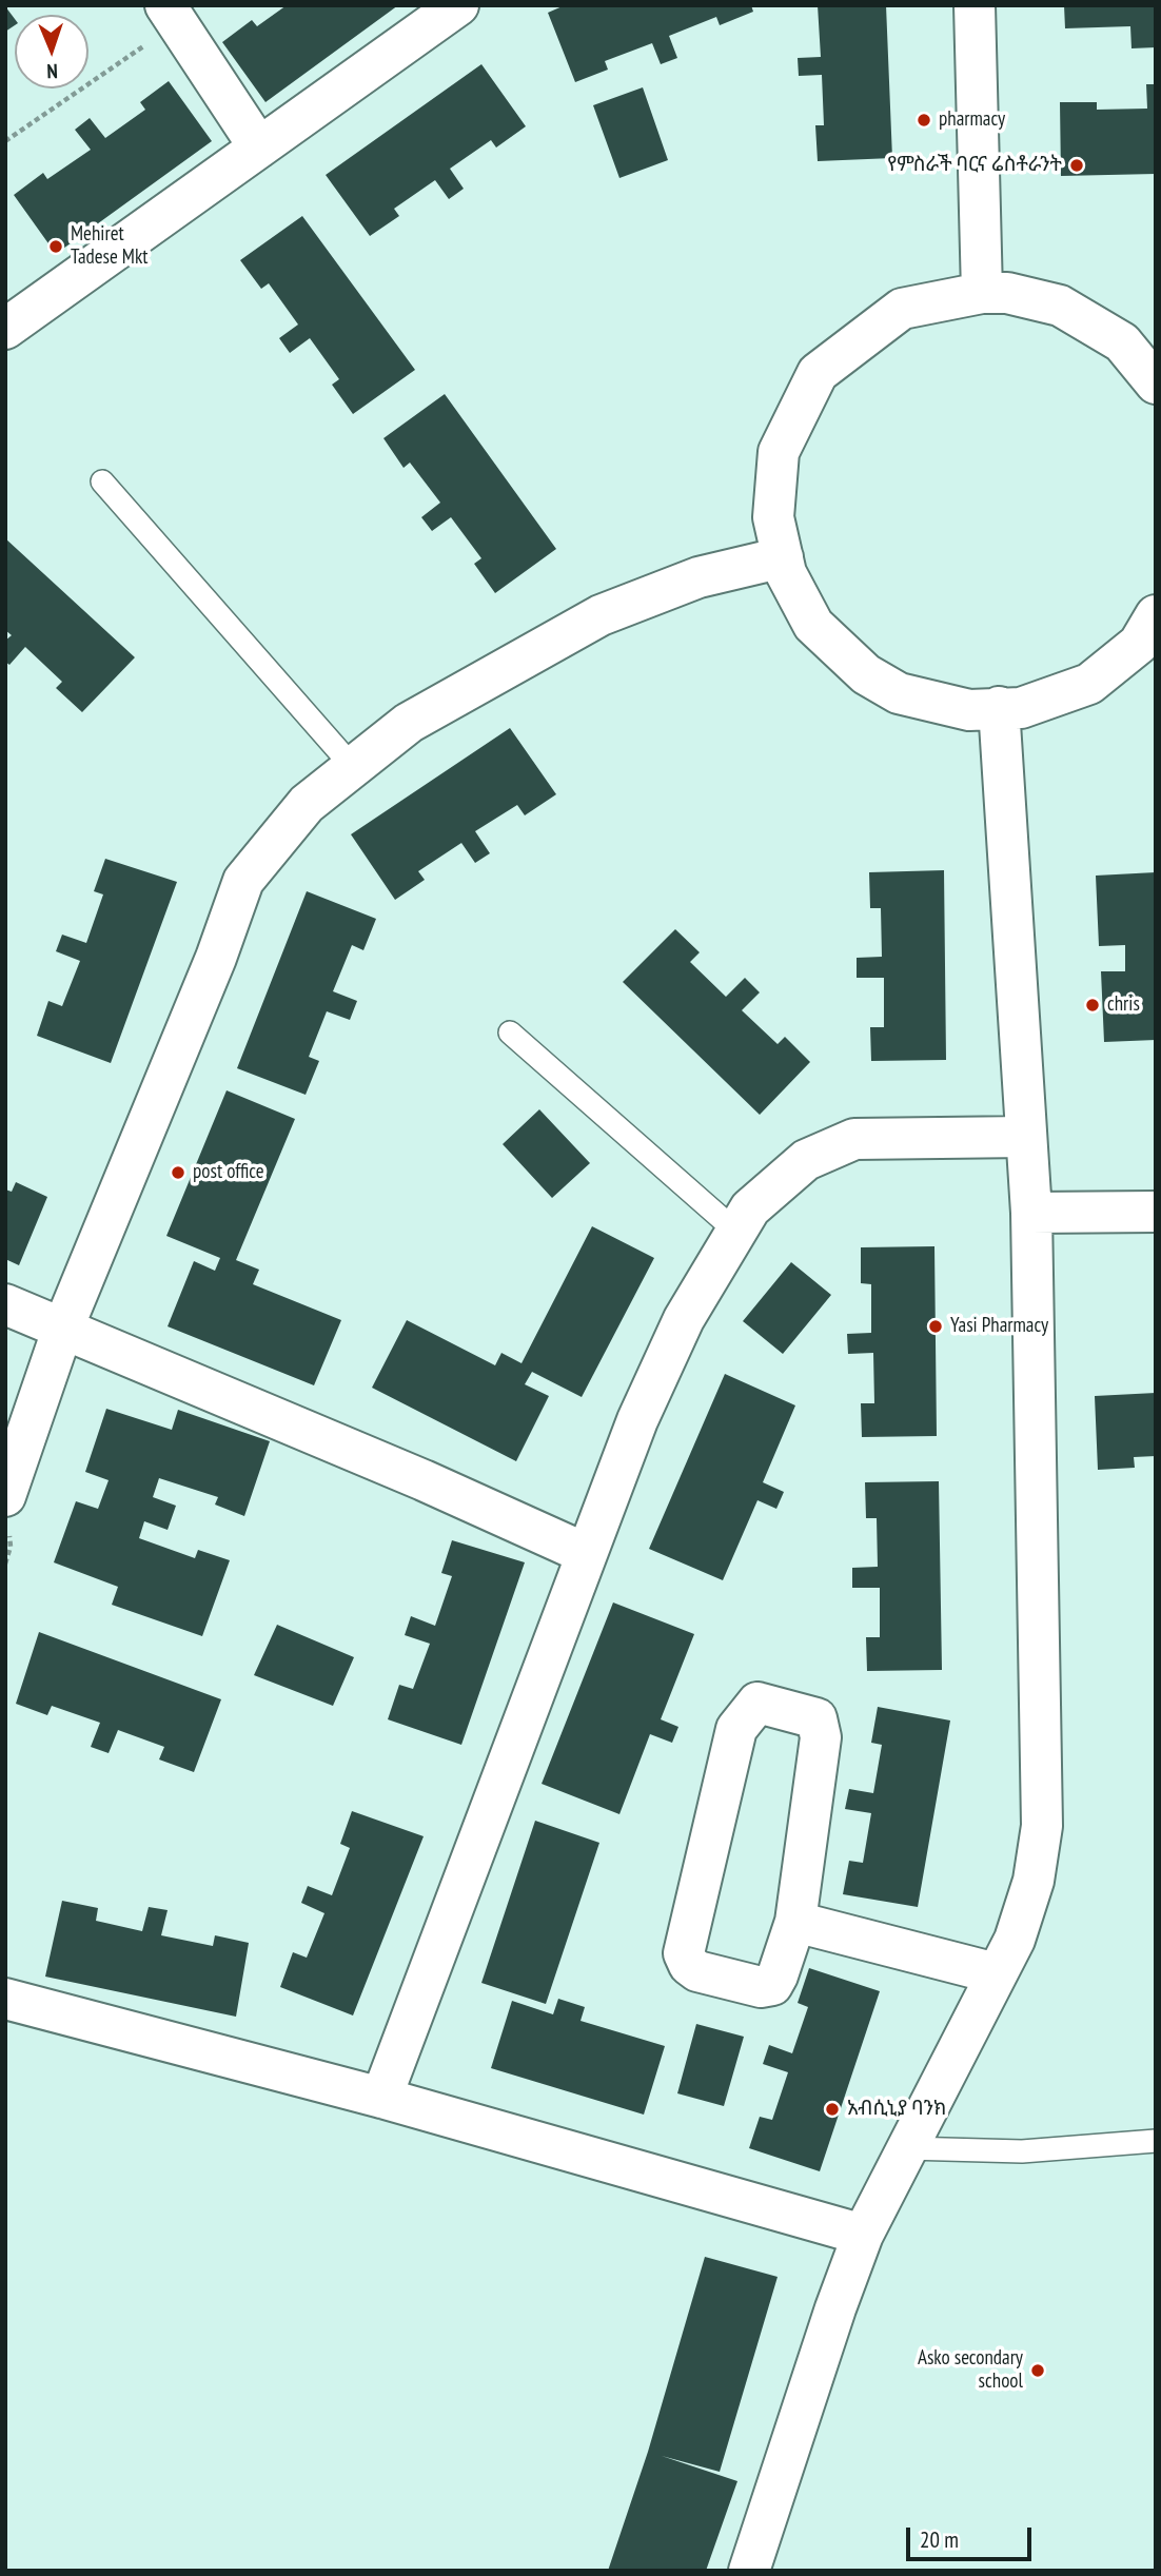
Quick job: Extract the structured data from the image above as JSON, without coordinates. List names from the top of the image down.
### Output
{
  "places": [
    "pharmacy",
    "የምስራች ባርና ሬስቶራንት",
    "Mehiret Tadese Mkt",
    "chris",
    "post office",
    "Yasi Pharmacy",
    "አብሲኒያ ባንክ",
    "Asko secondary school"
  ],
  "scale_bar": "20 m",
  "north": "bottom"
}
